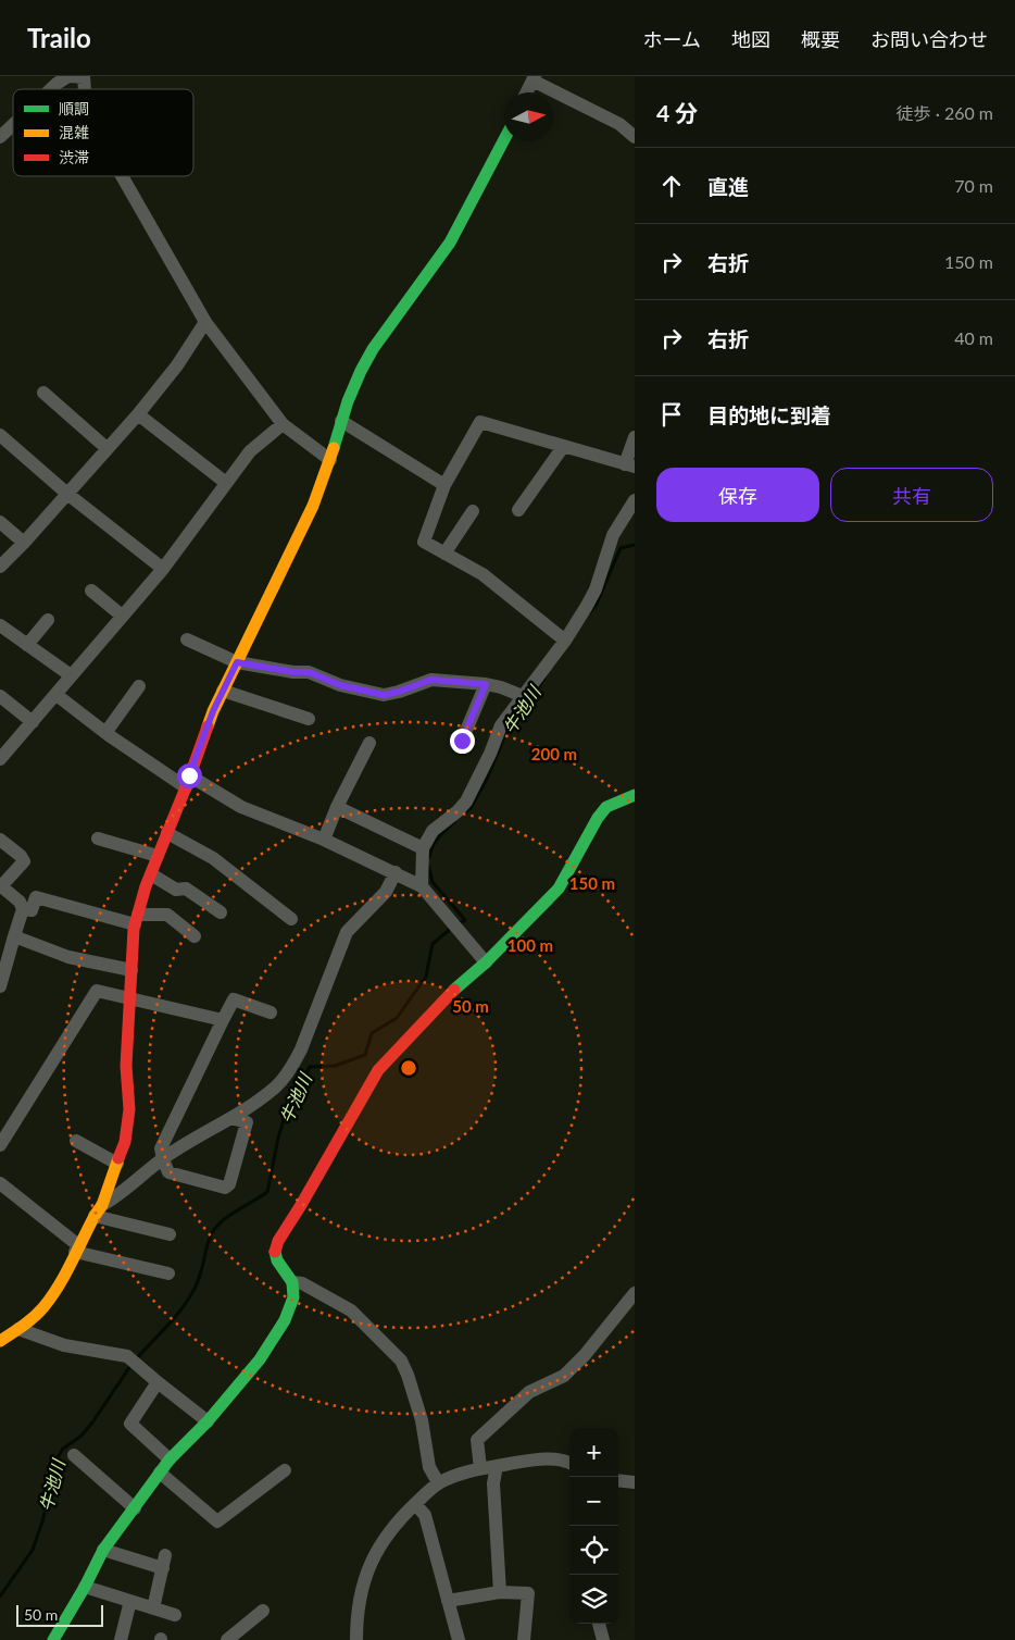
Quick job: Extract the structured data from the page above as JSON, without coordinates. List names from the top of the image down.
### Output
{
  "water": ["牛池川"],
  "legend": ["順調", "混雑", "渋滞"],
  "scale_bar": "50 m",
  "north": "right",
  "page": {
    "header": "Trailo",
    "nav": [
      "ホーム",
      "地図",
      "概要",
      "お問い合わせ"
    ],
    "heading": ["4 分", "徒歩 · 260 m"],
    "list": [
      ["直進", "70 m"],
      ["右折", "150 m"],
      ["右折", "40 m"],
      "目的地に到着"
    ],
    "buttons": ["保存", "共有"],
    "map_buttons": ["+", "−"],
    "scale": "50 m"
  },
  "rings": [
    "200 m",
    "150 m",
    "100 m",
    "50 m"
  ]
}
